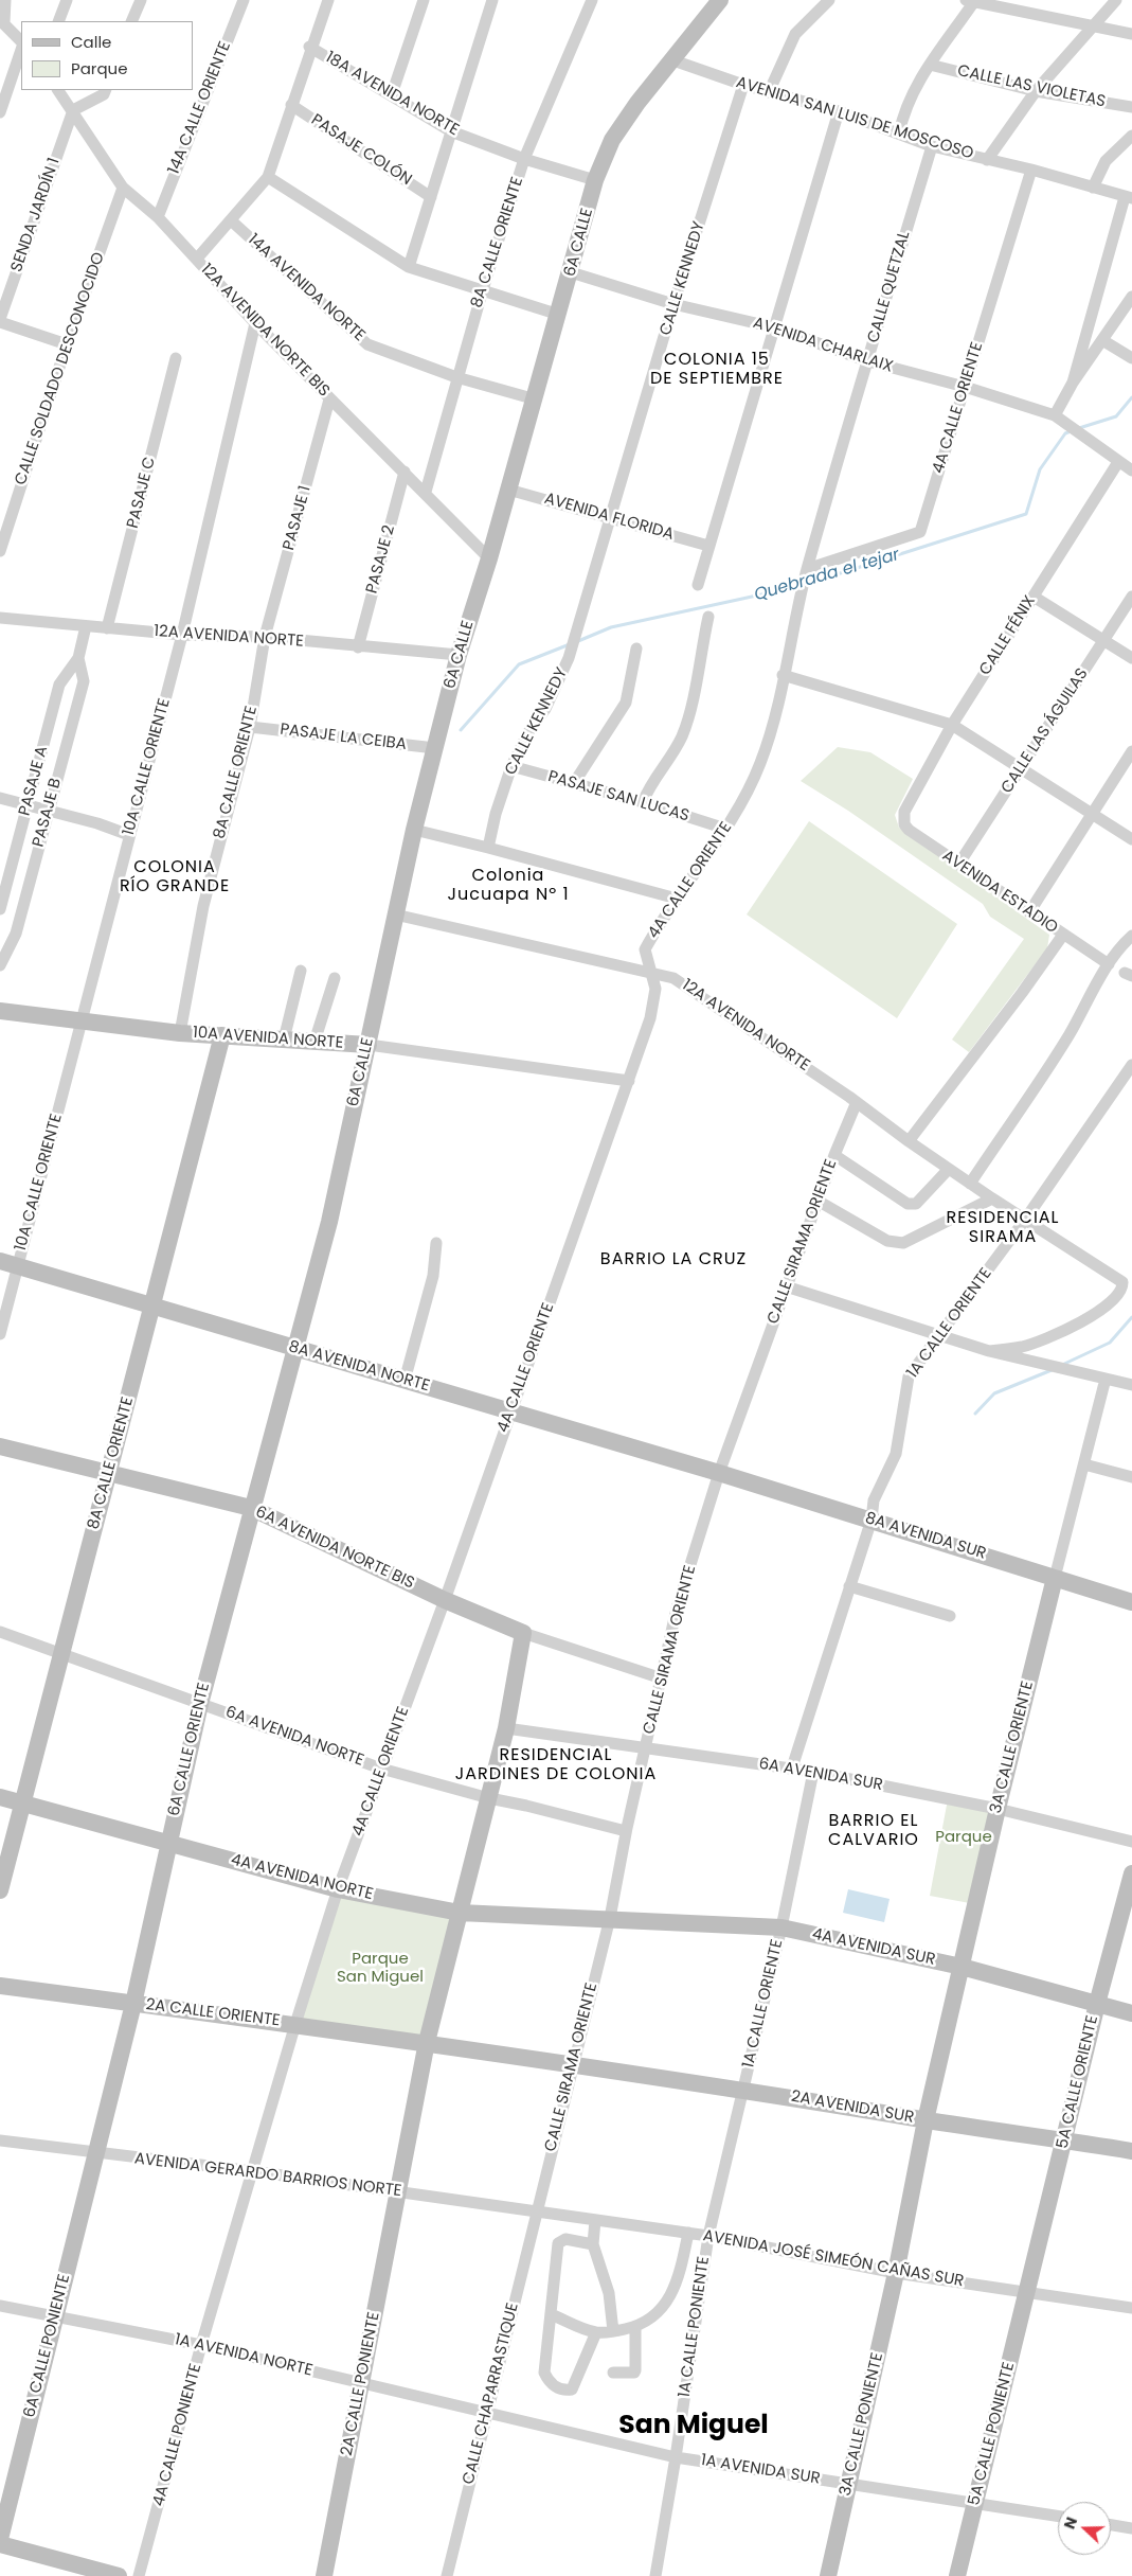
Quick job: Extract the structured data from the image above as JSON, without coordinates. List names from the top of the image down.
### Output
{
  "streets": {
    "street": [
      "CALLE LAS VIOLETAS",
      "18A AVENIDA NORTE",
      "14A CALLE ORIENTE",
      "AVENIDA SAN LUIS DE MOSCOSO",
      "PASAJE COLÓN",
      "SENDA JARDÍN 1",
      "8A CALLE ORIENTE",
      "6A CALLE",
      "CALLE KENNEDY",
      "CALLE QUETZAL",
      "14A AVENIDA NORTE",
      "12A AVENIDA NORTE BIS",
      "AVENIDA CHARLAIX",
      "CALLE SOLDADO DESCONOCIDO",
      "4A CALLE ORIENTE",
      "PASAJE C",
      "AVENIDA FLORIDA",
      "PASAJE 1",
      "PASAJE 2",
      "CALLE FÉNIX",
      "12A AVENIDA NORTE",
      "CALLE LAS ÁGUILAS",
      "PASAJE LA CEIBA",
      "10A CALLE ORIENTE",
      "PASAJE A",
      "PASAJE SAN LUCAS",
      "PASAJE B",
      "AVENIDA ESTADIO",
      "10A AVENIDA NORTE",
      "CALLE SIRAMA ORIENTE",
      "1A CALLE ORIENTE",
      "8A AVENIDA NORTE",
      "8A AVENIDA SUR",
      "6A AVENIDA NORTE BIS",
      "6A AVENIDA NORTE",
      "3A CALLE ORIENTE",
      "6A CALLE ORIENTE",
      "6A AVENIDA SUR",
      "4A AVENIDA NORTE",
      "4A AVENIDA SUR",
      "2A CALLE ORIENTE",
      "5A CALLE ORIENTE",
      "2A AVENIDA SUR",
      "AVENIDA GERARDO BARRIOS NORTE",
      "AVENIDA JOSÉ SIMEÓN CAÑAS SUR",
      "1A CALLE PONIENTE",
      "6A CALLE PONIENTE",
      "1A AVENIDA NORTE",
      "2A CALLE PONIENTE",
      "CALLE CHAPARRASTIQUE",
      "3A CALLE PONIENTE",
      "5A CALLE PONIENTE",
      "4A CALLE PONIENTE",
      "1A AVENIDA SUR"
    ]
  },
  "crossings": [
    ["18A AVENIDA NORTE", "8A CALLE ORIENTE"],
    ["18A AVENIDA NORTE", "6A CALLE"],
    ["14A CALLE ORIENTE", "12A AVENIDA NORTE BIS"],
    ["AVENIDA SAN LUIS DE MOSCOSO", "6A CALLE"],
    ["AVENIDA SAN LUIS DE MOSCOSO", "CALLE KENNEDY"],
    ["AVENIDA SAN LUIS DE MOSCOSO", "CALLE QUETZAL"],
    ["AVENIDA SAN LUIS DE MOSCOSO", "4A CALLE ORIENTE"],
    ["SENDA JARDÍN 1", "12A AVENIDA NORTE BIS"],
    ["8A CALLE ORIENTE", "14A AVENIDA NORTE"],
    ["8A CALLE ORIENTE", "12A AVENIDA NORTE BIS"],
    ["8A CALLE ORIENTE", "PASAJE 1"],
    ["8A CALLE ORIENTE", "12A AVENIDA NORTE"],
    ["8A CALLE ORIENTE", "PASAJE LA CEIBA"],
    ["8A CALLE ORIENTE", "10A AVENIDA NORTE"],
    ["8A CALLE ORIENTE", "8A AVENIDA NORTE"],
    ["8A CALLE ORIENTE", "6A AVENIDA NORTE BIS"],
    ["8A CALLE ORIENTE", "6A AVENIDA NORTE"],
    ["8A CALLE ORIENTE", "4A AVENIDA NORTE"],
    ["6A CALLE", "14A AVENIDA NORTE"],
    ["6A CALLE", "12A AVENIDA NORTE BIS"],
    ["6A CALLE", "AVENIDA CHARLAIX"],
    ["6A CALLE", "AVENIDA FLORIDA"],
    ["6A CALLE", "12A AVENIDA NORTE"],
    ["6A CALLE", "PASAJE LA CEIBA"],
    ["6A CALLE", "10A AVENIDA NORTE"],
    ["6A CALLE", "8A AVENIDA NORTE"],
    ["6A CALLE", "6A CALLE ORIENTE"],
    ["CALLE KENNEDY", "AVENIDA CHARLAIX"],
    ["CALLE KENNEDY", "AVENIDA FLORIDA"],
    ["CALLE KENNEDY", "PASAJE SAN LUCAS"],
    ["CALLE QUETZAL", "AVENIDA CHARLAIX"],
    ["CALLE QUETZAL", "4A CALLE ORIENTE"],
    ["12A AVENIDA NORTE BIS", "CALLE SOLDADO DESCONOCIDO"],
    ["12A AVENIDA NORTE BIS", "PASAJE 1"],
    ["12A AVENIDA NORTE BIS", "PASAJE 2"],
    ["12A AVENIDA NORTE BIS", "10A CALLE ORIENTE"],
    ["AVENIDA CHARLAIX", "4A CALLE ORIENTE"],
    ["AVENIDA CHARLAIX", "CALLE FÉNIX"],
    ["4A CALLE ORIENTE", "12A AVENIDA NORTE"],
    ["4A CALLE ORIENTE", "PASAJE SAN LUCAS"],
    ["4A CALLE ORIENTE", "10A AVENIDA NORTE"],
    ["4A CALLE ORIENTE", "8A AVENIDA NORTE"],
    ["4A CALLE ORIENTE", "6A AVENIDA NORTE BIS"],
    ["4A CALLE ORIENTE", "6A AVENIDA NORTE"],
    ["4A CALLE ORIENTE", "4A AVENIDA NORTE"],
    ["4A CALLE ORIENTE", "2A CALLE ORIENTE"],
    ["4A CALLE ORIENTE", "AVENIDA GERARDO BARRIOS NORTE"],
    ["4A CALLE ORIENTE", "4A CALLE PONIENTE"],
    ["PASAJE C", "12A AVENIDA NORTE"],
    ["PASAJE 1", "12A AVENIDA NORTE"],
    ["PASAJE 2", "12A AVENIDA NORTE"],
    ["CALLE FÉNIX", "AVENIDA ESTADIO"],
    ["12A AVENIDA NORTE", "10A CALLE ORIENTE"],
    ["12A AVENIDA NORTE", "CALLE SIRAMA ORIENTE"],
    ["12A AVENIDA NORTE", "1A CALLE ORIENTE"],
    ["CALLE LAS ÁGUILAS", "AVENIDA ESTADIO"],
    ["10A CALLE ORIENTE", "10A AVENIDA NORTE"],
    ["10A CALLE ORIENTE", "8A AVENIDA NORTE"],
    ["PASAJE A", "PASAJE B"],
    ["CALLE SIRAMA ORIENTE", "8A AVENIDA NORTE"],
    ["CALLE SIRAMA ORIENTE", "8A AVENIDA SUR"],
    ["CALLE SIRAMA ORIENTE", "6A AVENIDA NORTE BIS"],
    ["CALLE SIRAMA ORIENTE", "6A AVENIDA NORTE"],
    ["CALLE SIRAMA ORIENTE", "6A AVENIDA SUR"],
    ["CALLE SIRAMA ORIENTE", "4A AVENIDA NORTE"],
    ["CALLE SIRAMA ORIENTE", "4A AVENIDA SUR"],
    ["CALLE SIRAMA ORIENTE", "2A CALLE ORIENTE"],
    ["CALLE SIRAMA ORIENTE", "2A AVENIDA SUR"],
    ["CALLE SIRAMA ORIENTE", "AVENIDA GERARDO BARRIOS NORTE"],
    ["CALLE SIRAMA ORIENTE", "AVENIDA JOSÉ SIMEÓN CAÑAS SUR"],
    ["CALLE SIRAMA ORIENTE", "CALLE CHAPARRASTIQUE"],
    ["1A CALLE ORIENTE", "8A AVENIDA SUR"],
    ["1A CALLE ORIENTE", "6A AVENIDA SUR"],
    ["1A CALLE ORIENTE", "4A AVENIDA SUR"],
    ["1A CALLE ORIENTE", "2A AVENIDA SUR"],
    ["1A CALLE ORIENTE", "AVENIDA JOSÉ SIMEÓN CAÑAS SUR"],
    ["1A CALLE ORIENTE", "1A CALLE PONIENTE"],
    ["8A AVENIDA NORTE", "8A AVENIDA SUR"],
    ["8A AVENIDA NORTE", "6A CALLE ORIENTE"],
    ["8A AVENIDA SUR", "3A CALLE ORIENTE"],
    ["6A AVENIDA NORTE BIS", "6A CALLE ORIENTE"],
    ["6A AVENIDA NORTE", "6A CALLE ORIENTE"],
    ["3A CALLE ORIENTE", "6A AVENIDA SUR"],
    ["3A CALLE ORIENTE", "4A AVENIDA SUR"],
    ["3A CALLE ORIENTE", "2A AVENIDA SUR"],
    ["3A CALLE ORIENTE", "AVENIDA JOSÉ SIMEÓN CAÑAS SUR"],
    ["3A CALLE ORIENTE", "3A CALLE PONIENTE"],
    ["6A CALLE ORIENTE", "4A AVENIDA NORTE"],
    ["6A CALLE ORIENTE", "2A CALLE ORIENTE"],
    ["6A CALLE ORIENTE", "AVENIDA GERARDO BARRIOS NORTE"],
    ["6A CALLE ORIENTE", "6A CALLE PONIENTE"],
    ["4A AVENIDA NORTE", "4A AVENIDA SUR"],
    ["4A AVENIDA SUR", "5A CALLE ORIENTE"],
    ["2A CALLE ORIENTE", "2A AVENIDA SUR"],
    ["5A CALLE ORIENTE", "2A AVENIDA SUR"],
    ["5A CALLE ORIENTE", "AVENIDA JOSÉ SIMEÓN CAÑAS SUR"],
    ["5A CALLE ORIENTE", "5A CALLE PONIENTE"],
    ["AVENIDA GERARDO BARRIOS NORTE", "AVENIDA JOSÉ SIMEÓN CAÑAS SUR"],
    ["AVENIDA GERARDO BARRIOS NORTE", "6A CALLE PONIENTE"],
    ["AVENIDA GERARDO BARRIOS NORTE", "2A CALLE PONIENTE"],
    ["AVENIDA GERARDO BARRIOS NORTE", "CALLE CHAPARRASTIQUE"],
    ["AVENIDA GERARDO BARRIOS NORTE", "4A CALLE PONIENTE"],
    ["AVENIDA JOSÉ SIMEÓN CAÑAS SUR", "1A CALLE PONIENTE"],
    ["AVENIDA JOSÉ SIMEÓN CAÑAS SUR", "CALLE CHAPARRASTIQUE"],
    ["AVENIDA JOSÉ SIMEÓN CAÑAS SUR", "3A CALLE PONIENTE"],
    ["AVENIDA JOSÉ SIMEÓN CAÑAS SUR", "5A CALLE PONIENTE"],
    ["1A CALLE PONIENTE", "1A AVENIDA SUR"],
    ["6A CALLE PONIENTE", "1A AVENIDA NORTE"],
    ["1A AVENIDA NORTE", "2A CALLE PONIENTE"],
    ["1A AVENIDA NORTE", "CALLE CHAPARRASTIQUE"],
    ["1A AVENIDA NORTE", "4A CALLE PONIENTE"],
    ["1A AVENIDA NORTE", "1A AVENIDA SUR"],
    ["CALLE CHAPARRASTIQUE", "1A AVENIDA SUR"],
    ["3A CALLE PONIENTE", "1A AVENIDA SUR"],
    ["5A CALLE PONIENTE", "1A AVENIDA SUR"]
  ],
  "districts": [
    "COLONIA 15 DE SEPTIEMBRE",
    "COLONIA RÍO GRANDE",
    "Colonia Jucuapa Nº 1",
    "RESIDENCIAL SIRAMA",
    "BARRIO LA CRUZ",
    "RESIDENCIAL JARDINES DE COLONIA",
    "BARRIO EL CALVARIO",
    "San Miguel"
  ],
  "water": ["Quebrada el tejar"],
  "parks": ["Parque", "Parque San Miguel"],
  "legend": ["Calle", "Parque"],
  "north": "left"
}
